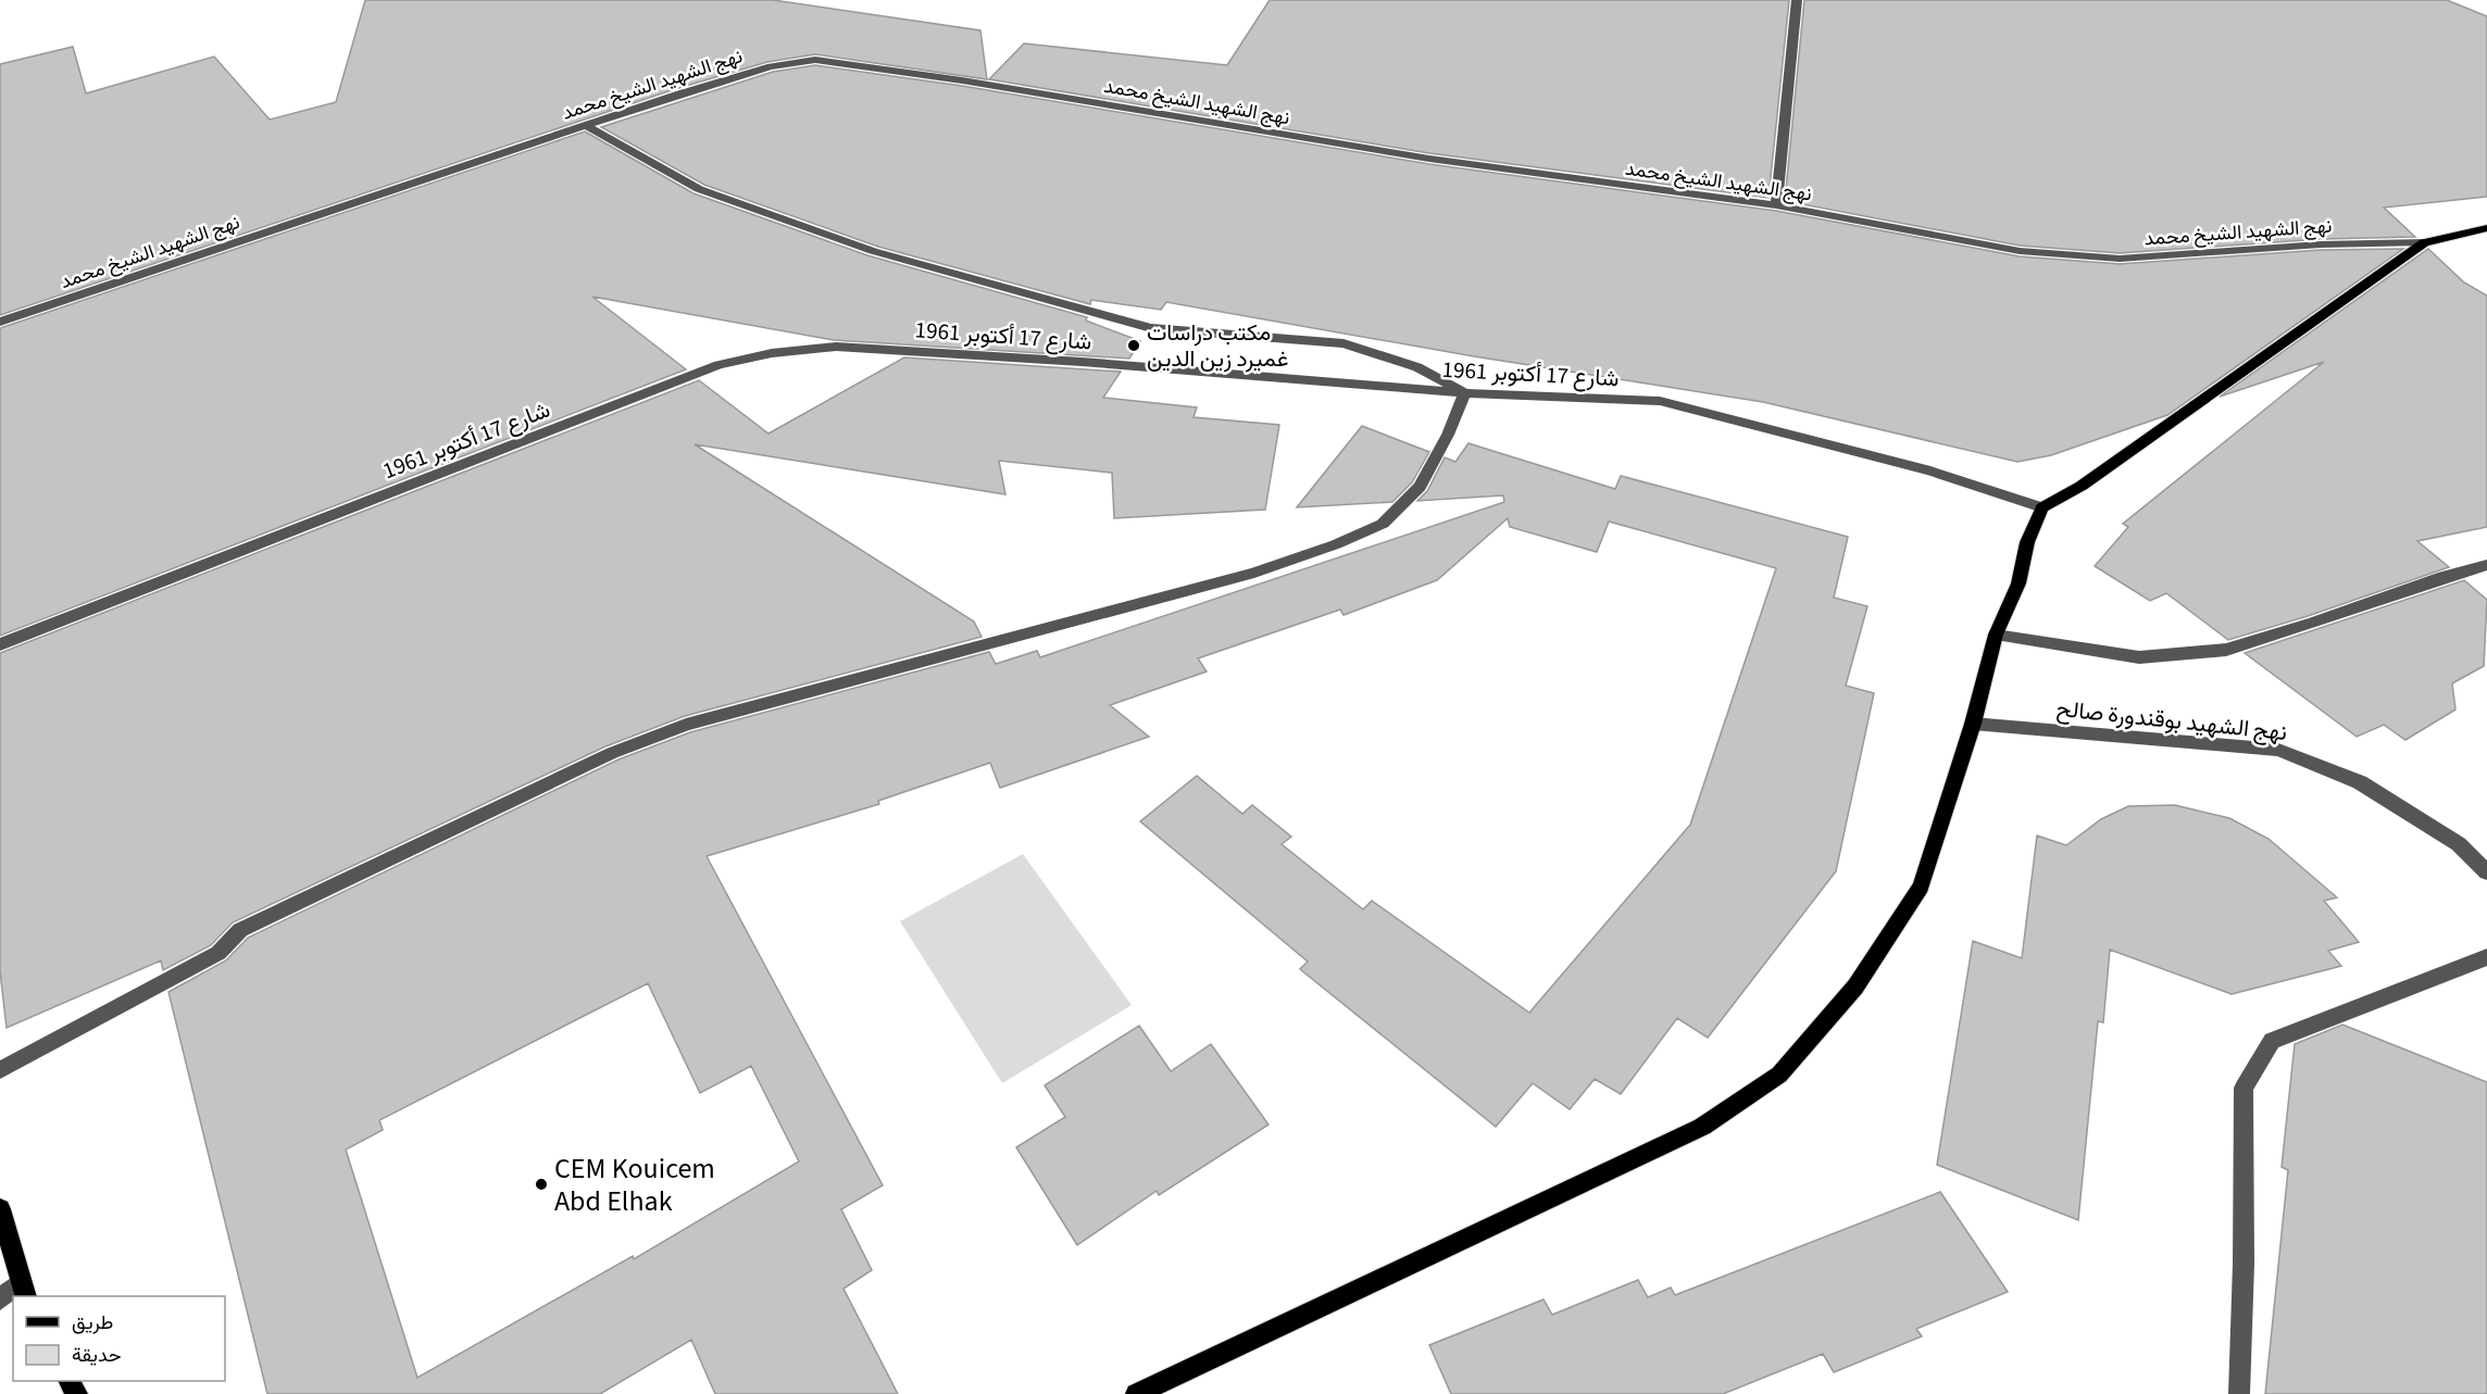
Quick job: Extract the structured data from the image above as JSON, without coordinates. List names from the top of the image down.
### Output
{
  "streets": {
    "street": ["نهج الشهيد الشيخ محمد", "شارع 17 أكتوبر 1961", "نهج الشهيد بوقندورة صالح"]
  },
  "places": ["مكتب دراسات غميرد زين الدين", "CEM Kouicem Abd Elhak"],
  "legend": ["طريق", "حديقة"]
}
